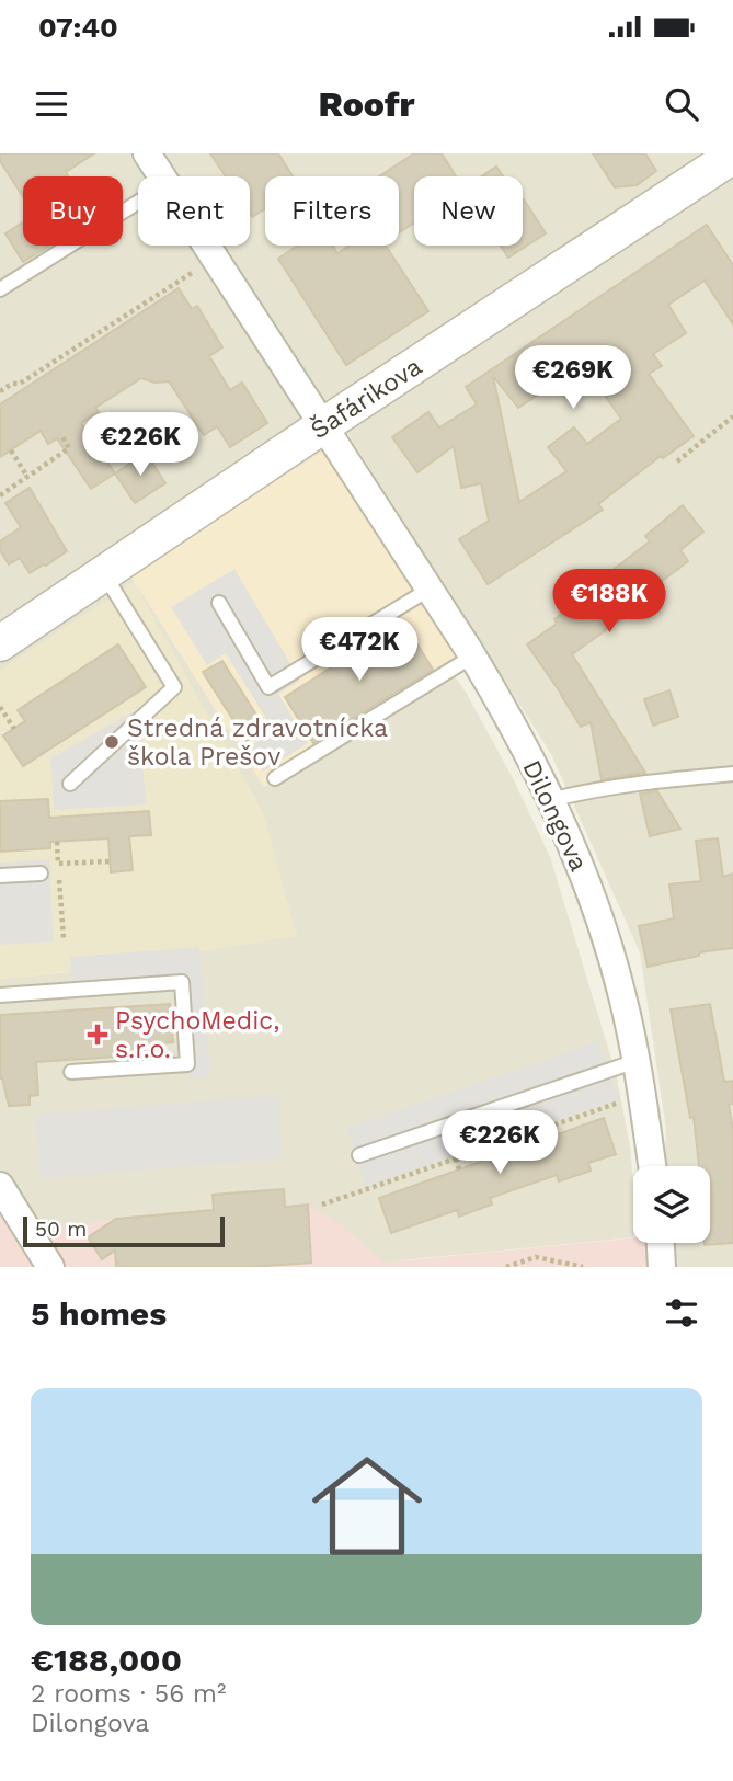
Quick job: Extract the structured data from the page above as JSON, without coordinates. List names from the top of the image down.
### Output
{
  "streets": {
    "street": ["Šafárikova", "Dilongova"]
  },
  "crossings": [
    ["Šafárikova", "Dilongova"]
  ],
  "places": {
    "other": ["Stredná zdravotnícka škola Prešov"],
    "health": ["PsychoMedic, s.r.o."]
  },
  "scale_bar": "50 m",
  "page": {
    "status": "07:40",
    "header": "Roofr",
    "chip": [
      "Buy",
      "Rent",
      "Filters",
      "New"
    ],
    "price": [
      "€269K",
      "€226K",
      "€188K",
      "€472K",
      "€226K"
    ],
    "scale": "50 m",
    "heading": "5 homes",
    "list": [
      {
        "name": "€188,000",
        "note": "2 rooms · 56 m² · Dilongova"
      }
    ]
  }
}
